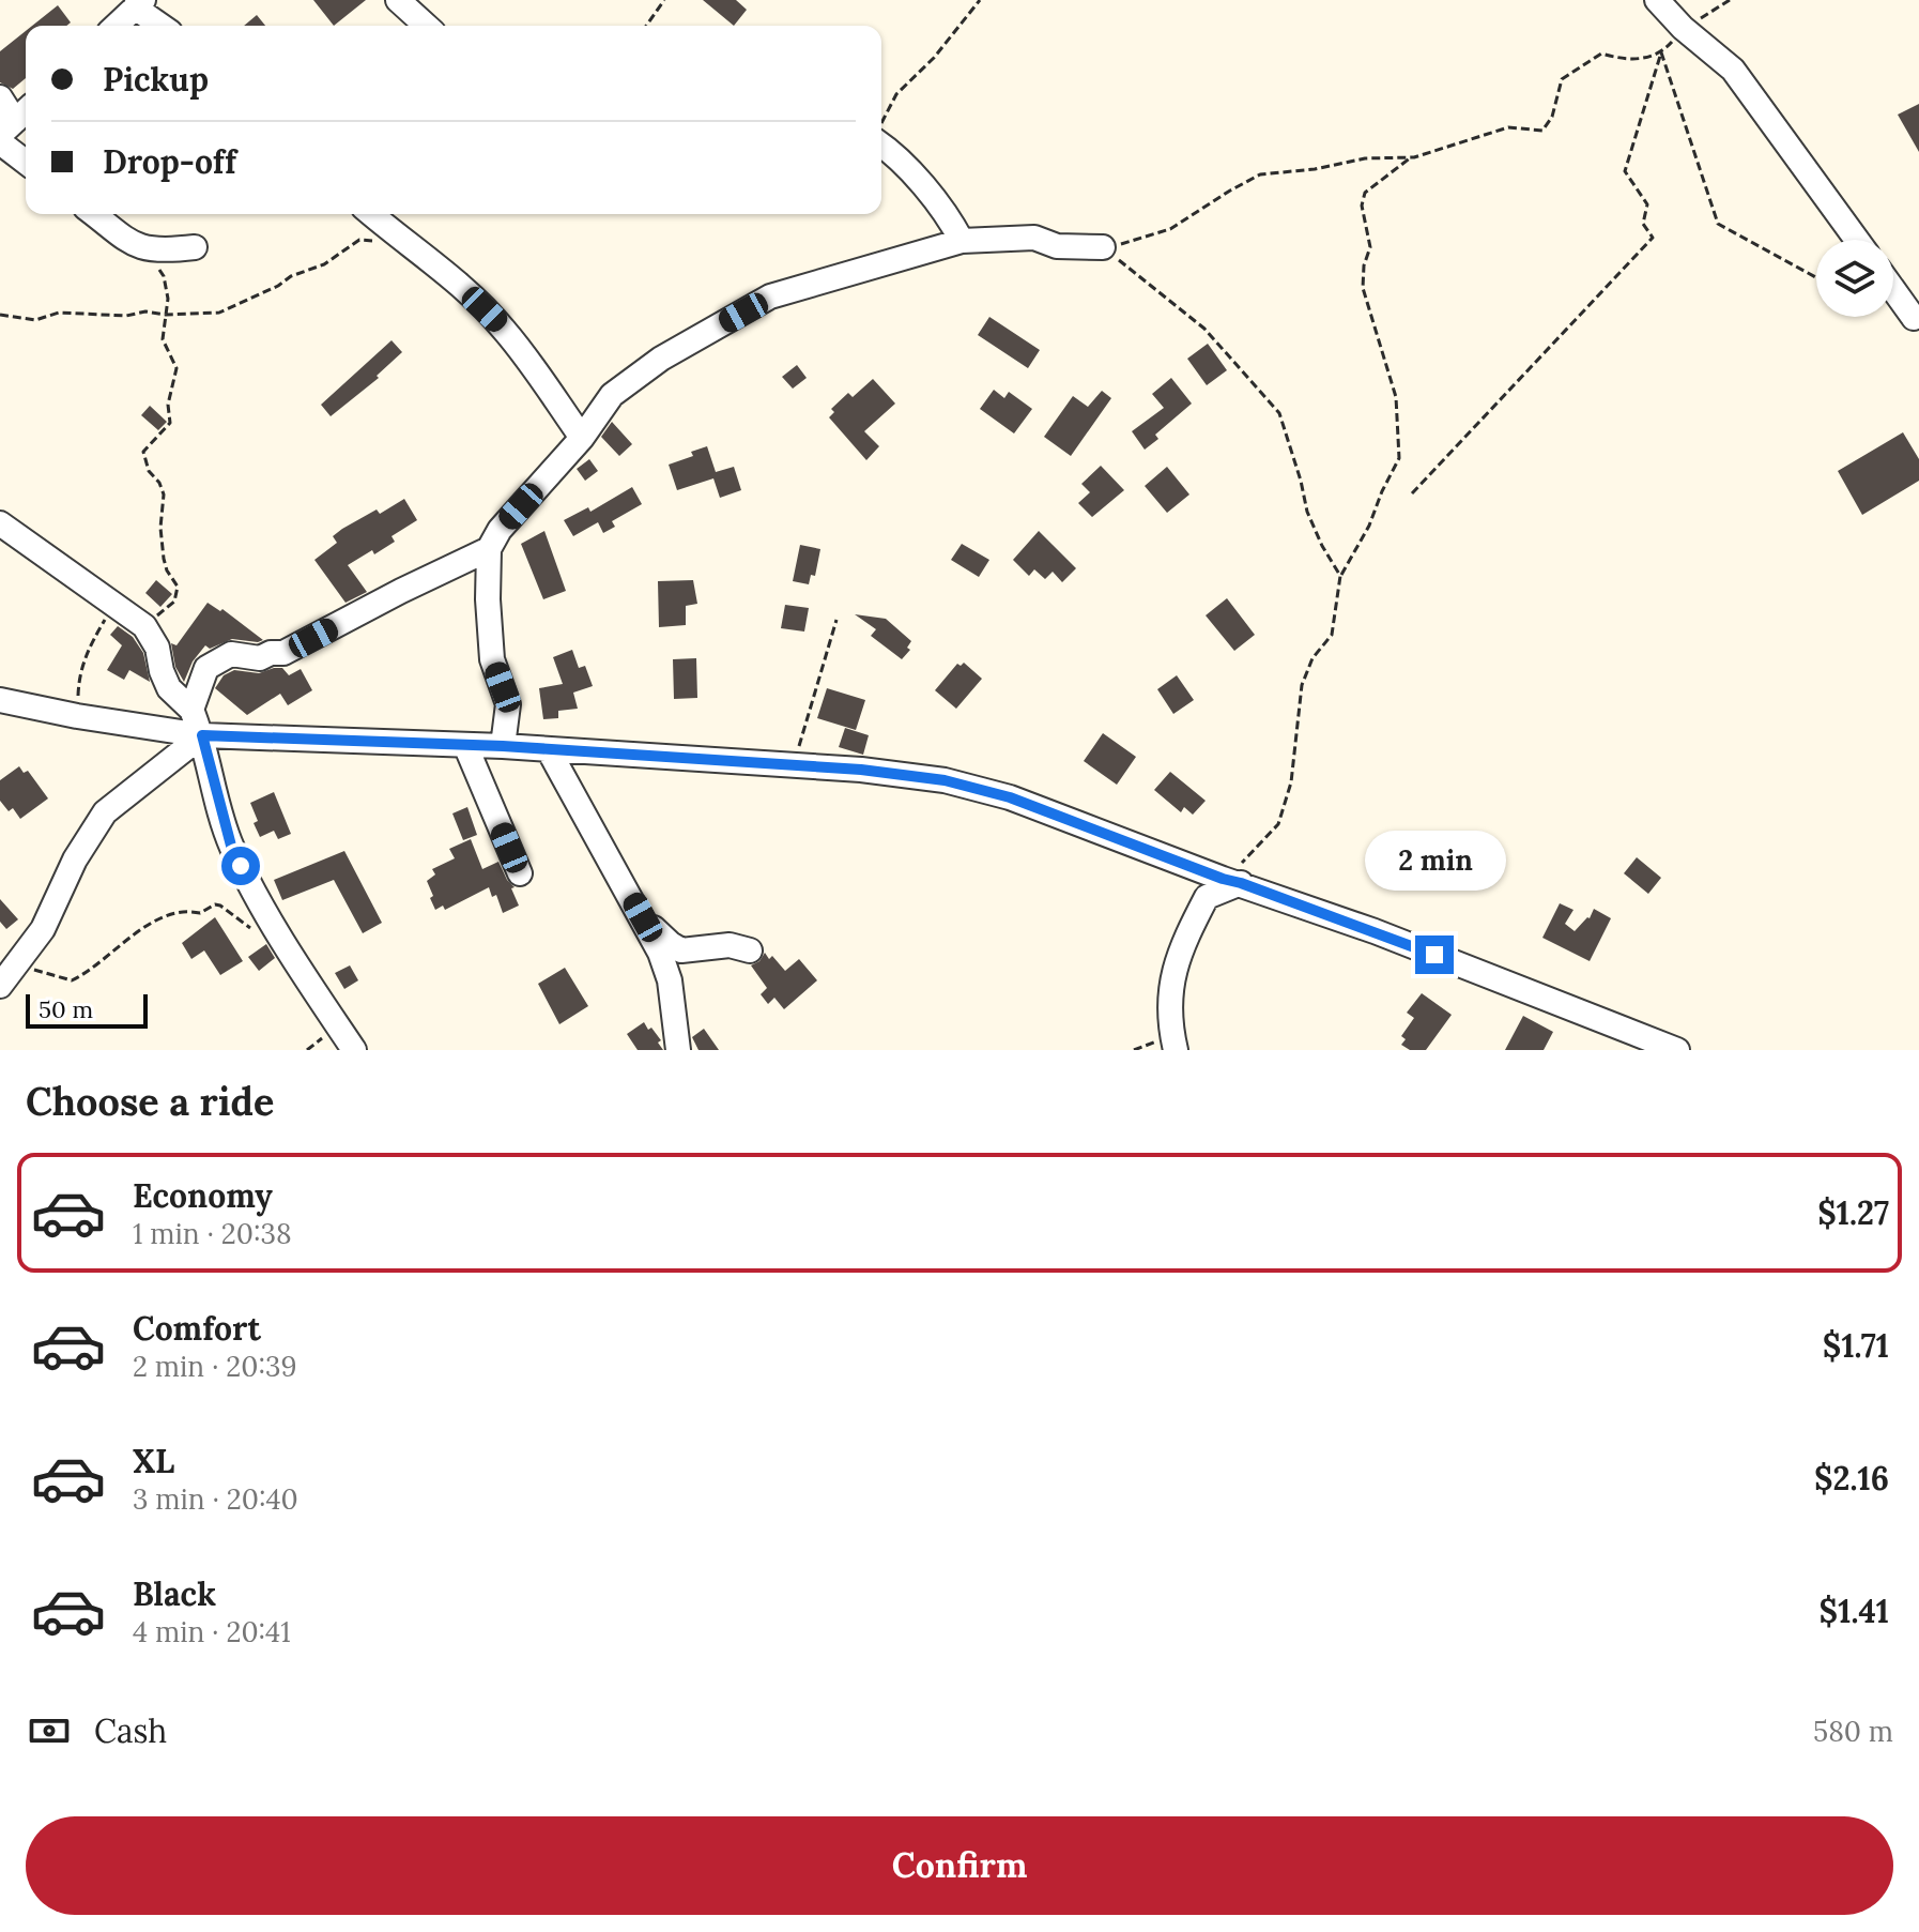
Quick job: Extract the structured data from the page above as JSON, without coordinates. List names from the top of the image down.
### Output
{
  "scale_bar": "50 m",
  "page": {
    "banner": ["Pickup", "Drop-off"],
    "bubble": "2 min",
    "scale": "50 m",
    "heading": "Choose a ride",
    "list": [
      {
        "name": "Economy",
        "note": "1 min · 20:38",
        "value": "$1.27"
      },
      {
        "name": "Comfort",
        "note": "2 min · 20:39",
        "value": "$1.71"
      },
      {
        "name": "XL",
        "note": "3 min · 20:40",
        "value": "$2.16"
      },
      {
        "name": "Black",
        "note": "4 min · 20:41",
        "value": "$1.41"
      }
    ],
    "pay": ["Cash", "580 m"],
    "buttons": "Confirm"
  }
}
